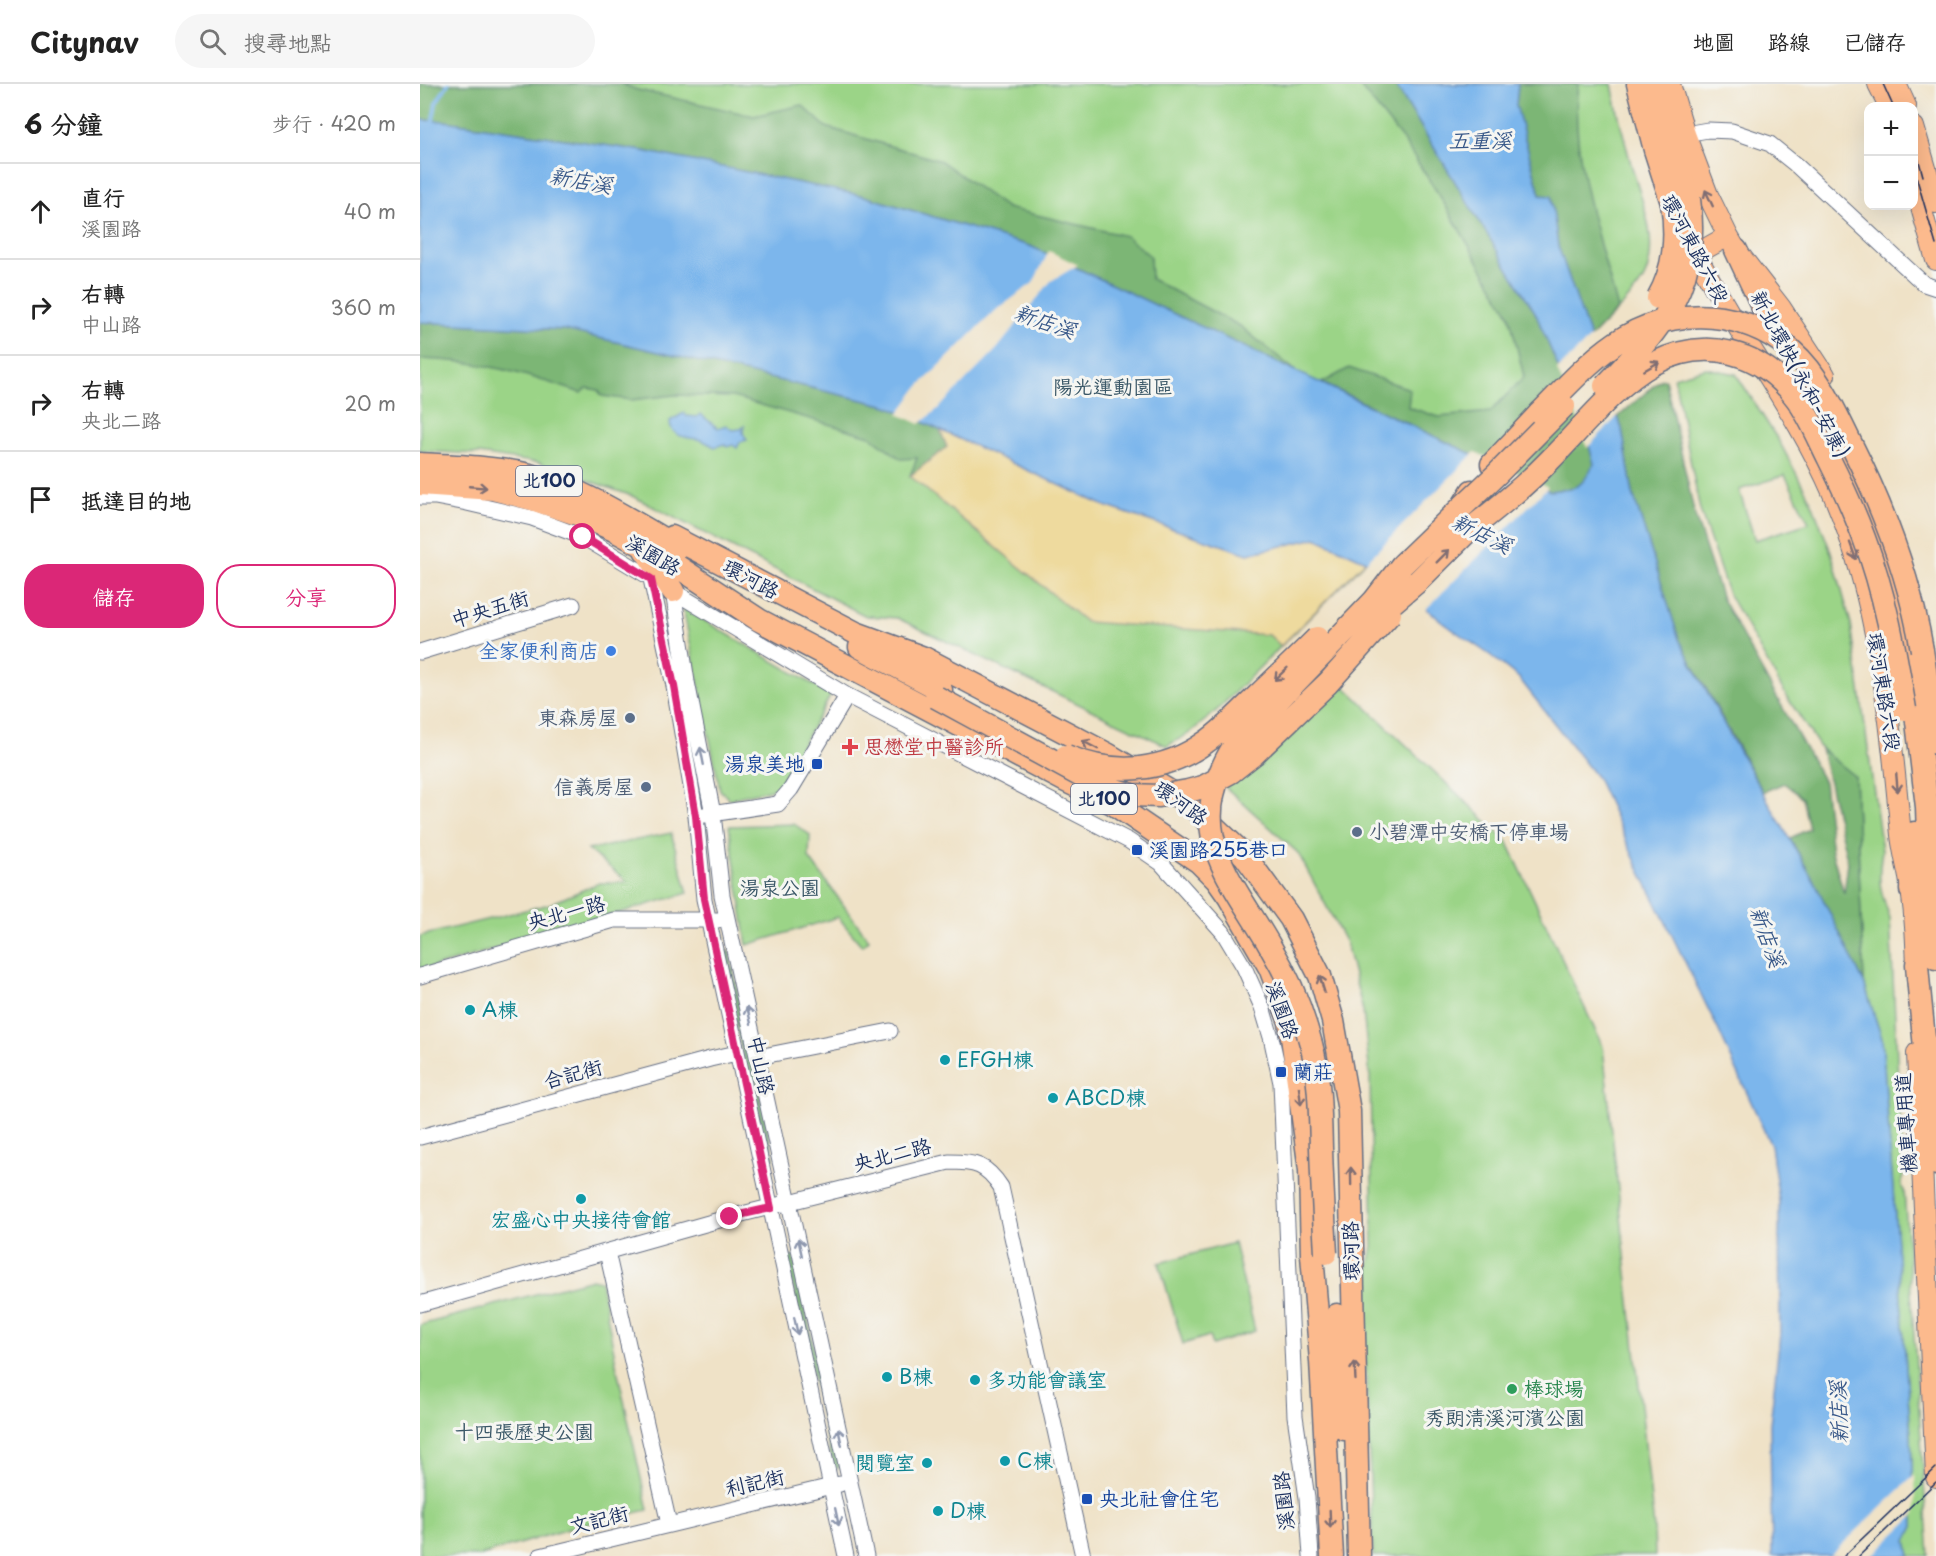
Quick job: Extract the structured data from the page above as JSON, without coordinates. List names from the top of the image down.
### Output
{
  "streets": {
    "highway": ["新北環快(永和-安康)", "北100", "環河路"],
    "main road": ["環河東路六段"],
    "street": [
      "溪園路",
      "中央五街",
      "央北一路",
      "中山路",
      "合記街",
      "機車專用道",
      "央北二路",
      "利記街",
      "文記街"
    ]
  },
  "crossings": [
    ["環河東路六段", "新北環快(永和-安康)"],
    ["環河東路六段", "機車專用道"],
    ["新北環快(永和-安康)", "機車專用道"],
    ["溪園路", "環河路"],
    ["溪園路", "中山路"],
    ["環河路", "中山路"],
    ["央北一路", "中山路"],
    ["中山路", "合記街"],
    ["中山路", "央北二路"],
    ["中山路", "利記街"],
    ["利記街", "文記街"]
  ],
  "water": ["五重溪", "新店溪"],
  "parks": [
    "陽光運動園區",
    "湯泉公園",
    "秀朗清溪河濱公園",
    "十四張歷史公園"
  ],
  "places": {
    "other": [
      "全家便利商店",
      "東森房屋",
      "信義房屋",
      "小碧潭中安橋下停車場",
      "A棟",
      "EFGH棟",
      "ABCD棟",
      "宏盛心中央接待會館",
      "B棟",
      "多功能會議室",
      "棒球場",
      "C棟",
      "閱覽室",
      "D棟"
    ],
    "health": ["思懋堂中醫診所"],
    "transit": [
      "湯泉美地",
      "溪園路255巷口",
      "蘭莊",
      "央北社會住宅"
    ]
  },
  "page": {
    "header": "Citynav",
    "search": "搜尋地點",
    "nav": ["地圖", "路線", "已儲存"],
    "heading": ["6 分鐘", "步行 · 420 m"],
    "map_buttons": ["+", "−"],
    "list": [
      ["直行", "溪園路", "40 m"],
      ["右轉", "中山路", "360 m"],
      ["右轉", "央北二路", "20 m"],
      "抵達目的地"
    ],
    "buttons": ["儲存", "分享"]
  }
}
